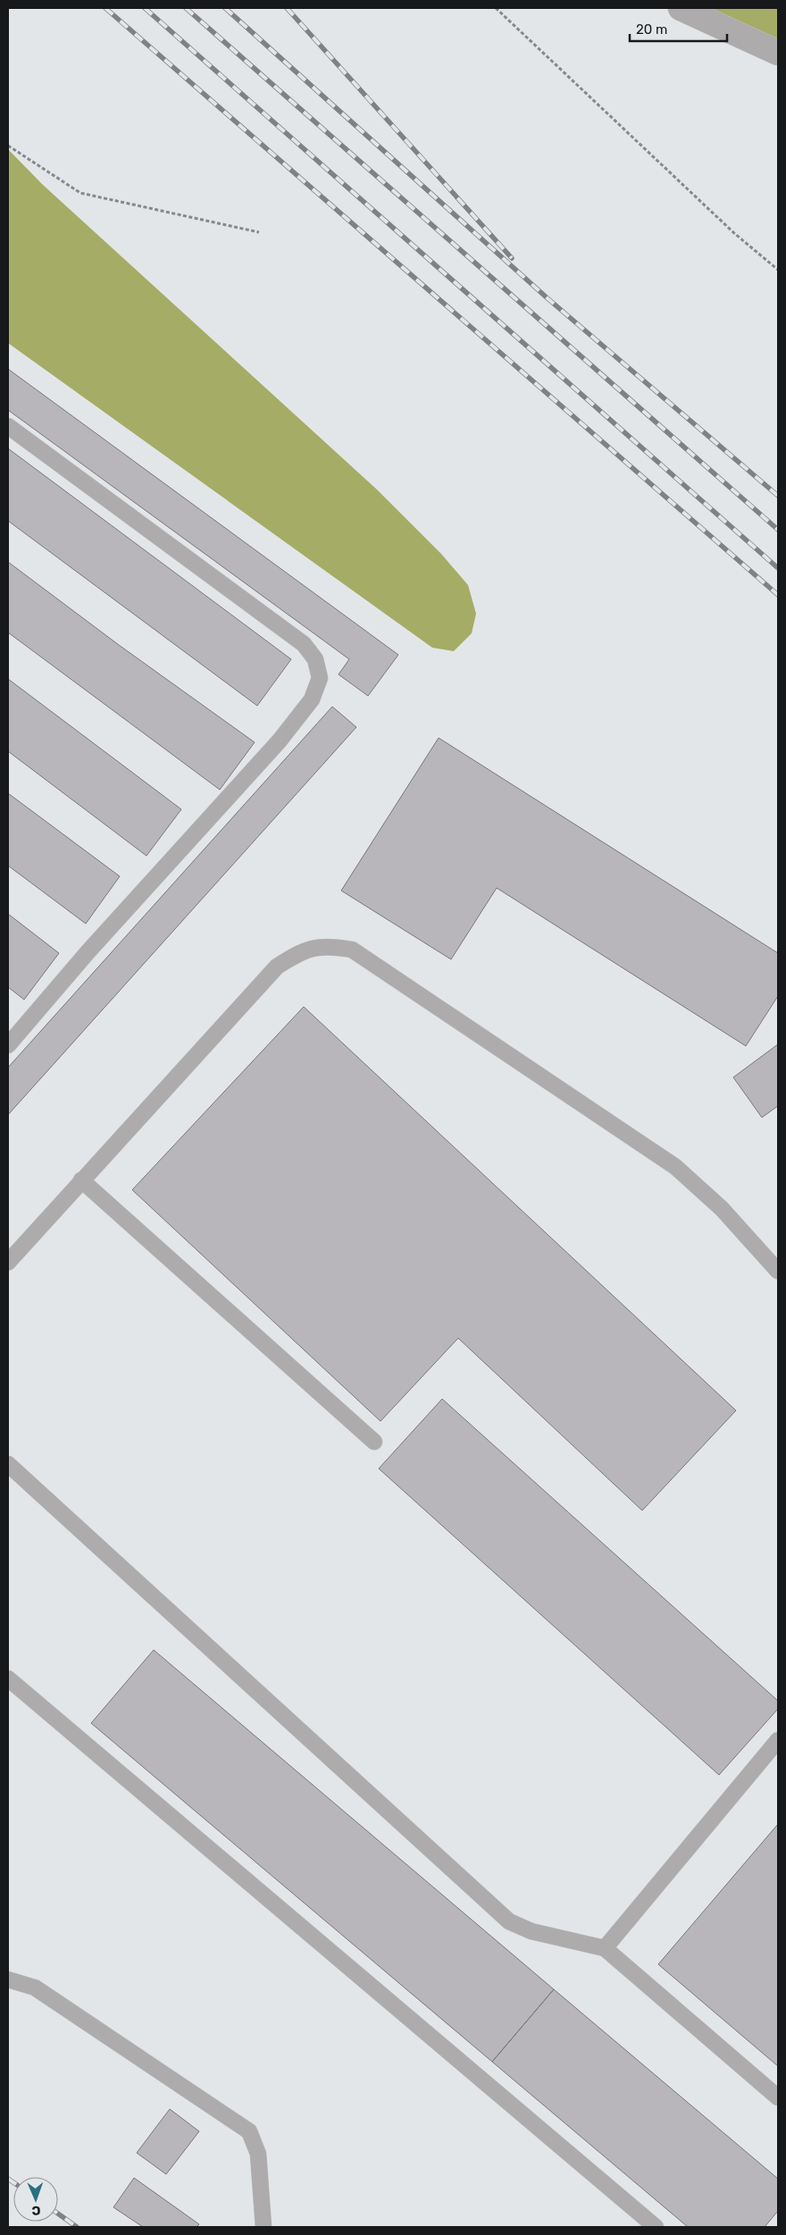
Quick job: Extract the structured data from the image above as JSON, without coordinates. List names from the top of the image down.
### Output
{
  "scale_bar": "20 m",
  "north": "bottom"
}
